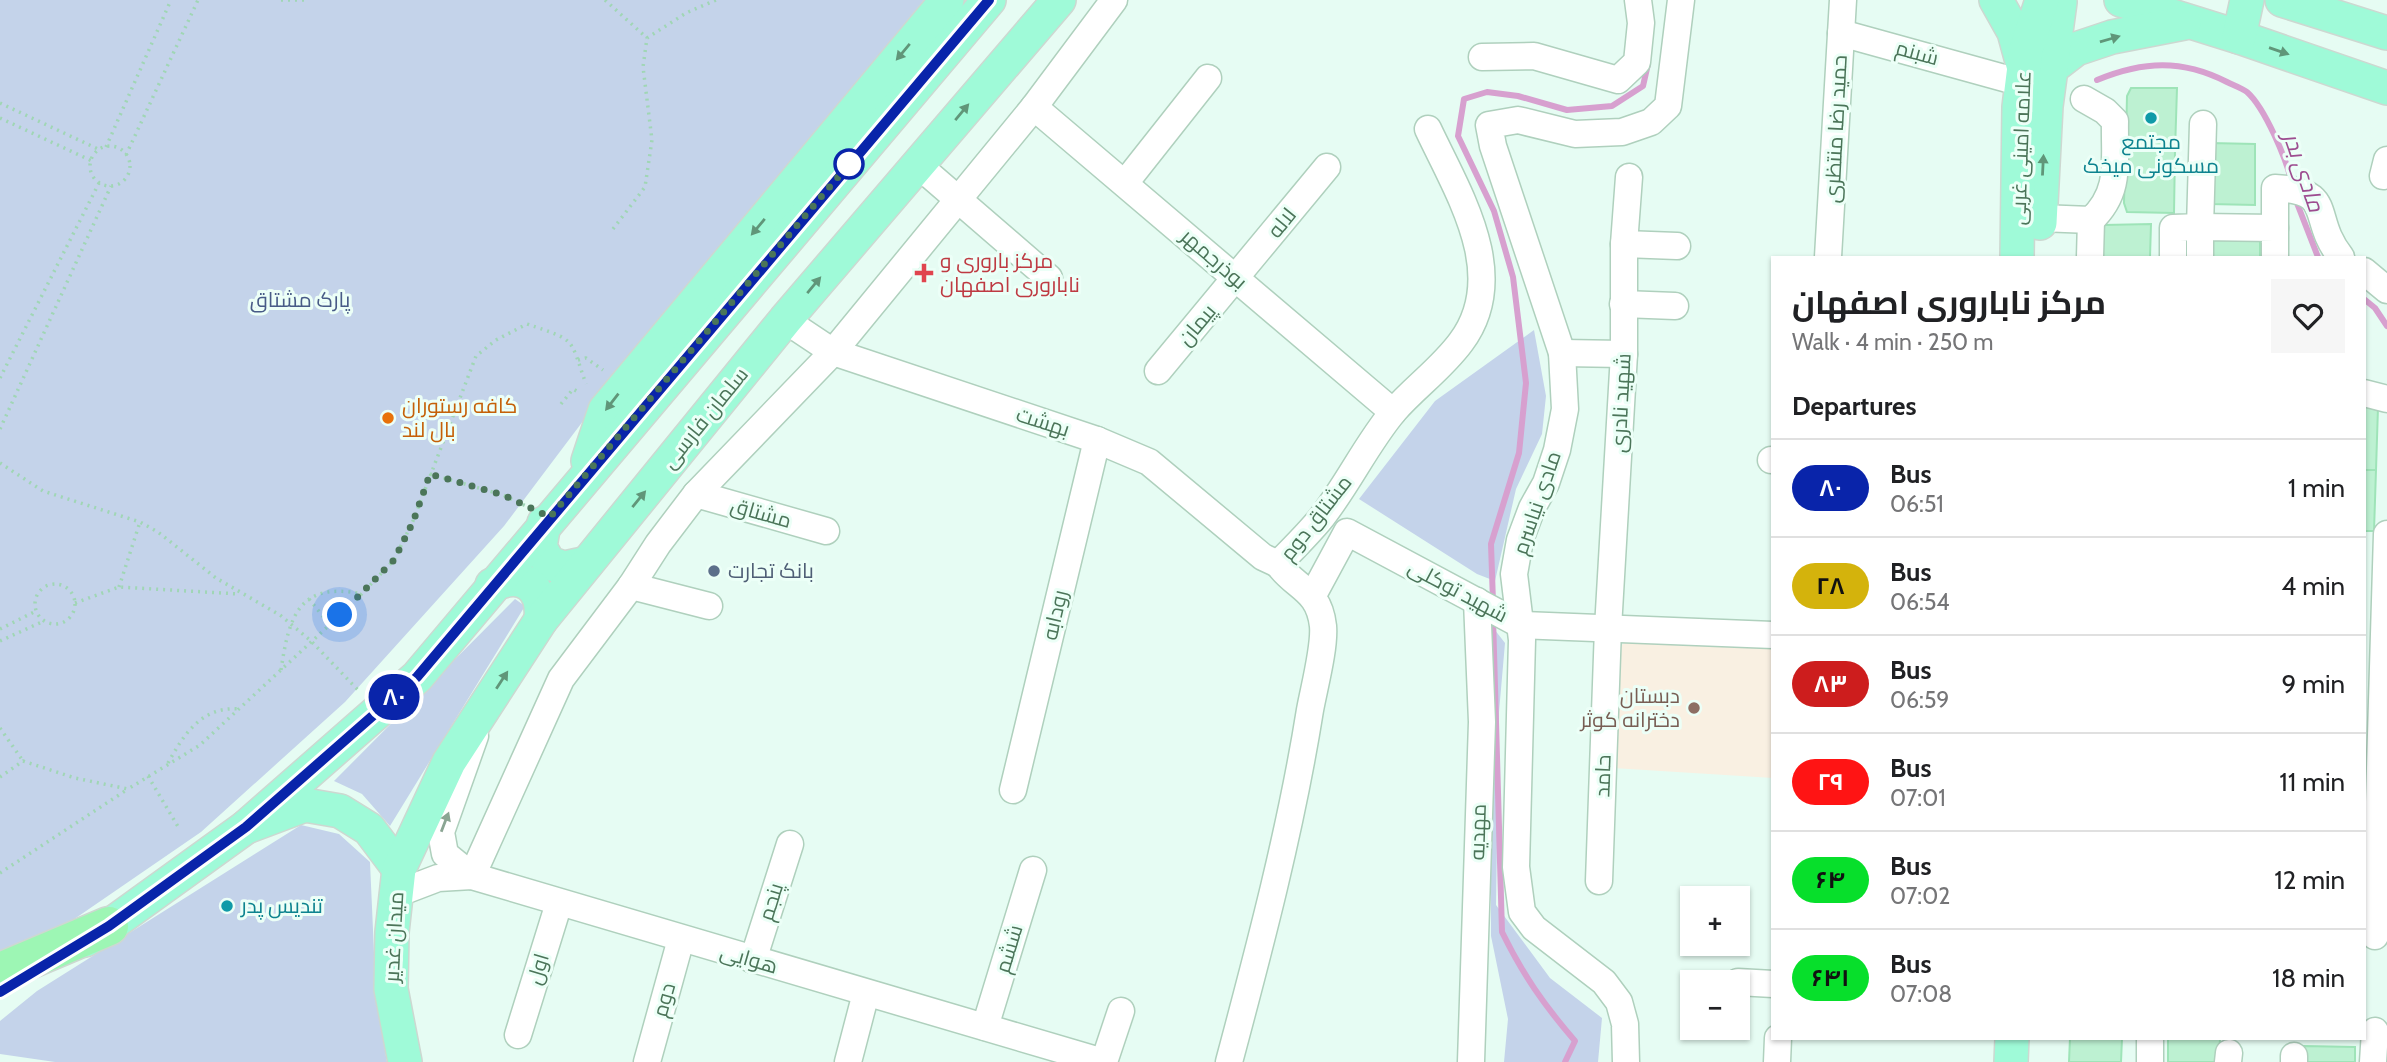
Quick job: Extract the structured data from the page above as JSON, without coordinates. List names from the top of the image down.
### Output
{
  "streets": {
    "main road": ["علامه امینی غربی", "سلمان فارسی", "میدان غدیر"],
    "street": [
      "شبنم",
      "حمید رضا منتظری",
      "لاله",
      "بوذرجمهر",
      "پیمان",
      "شهید نادری",
      "بهشت",
      "مادی نیاسرم",
      "مشتاق",
      "مشتاق دوم",
      "شهید توکلی",
      "رودابه",
      "حامد",
      "مهدیه",
      "پنجم",
      "ششم",
      "هوایی",
      "اول",
      "دوم"
    ]
  },
  "crossings": [
    ["شبنم", "حمید رضا منتظری"],
    ["شبنم", "علامه امینی غربی"],
    ["لاله", "بوذرجمهر"],
    ["لاله", "پیمان"],
    ["بوذرجمهر", "پیمان"],
    ["بوذرجمهر", "مشتاق دوم"],
    ["شهید نادری", "شهید توکلی"],
    ["شهید نادری", "حامد"],
    ["سلمان فارسی", "بهشت"],
    ["سلمان فارسی", "میدان غدیر"],
    ["سلمان فارسی", "هوایی"],
    ["بهشت", "مشتاق دوم"],
    ["بهشت", "رودابه"],
    ["مادی نیاسرم", "شهید توکلی"],
    ["مشتاق دوم", "شهید توکلی"],
    ["شهید توکلی", "حامد"],
    ["شهید توکلی", "مهدیه"],
    ["پنجم", "هوایی"],
    ["میدان غدیر", "هوایی"],
    ["ششم", "هوایی"],
    ["هوایی", "اول"],
    ["هوایی", "دوم"]
  ],
  "water": ["مادی بدر"],
  "parks": ["پارک مشتاق"],
  "places": {
    "other": [
      "مجتمع مسکونی میخک",
      "کافه رستوران بال لند",
      "بانک تجارت",
      "دبستان دخترانه کوثر",
      "تندیس پدر"
    ],
    "health": ["مرکز باروری و ناباروری اصفهان"]
  },
  "lines": ["bus line ۸۰"],
  "page": {
    "on_map": "۸۰",
    "heading": [
      ["مرکز ناباروری اصفهان", "Walk · 4 min · 250 m"],
      "Departures"
    ],
    "list": [
      {
        "mark": "۸۰",
        "name": "Bus",
        "note": "06:51",
        "value": "1 min"
      },
      {
        "mark": "۲۸",
        "name": "Bus",
        "note": "06:54",
        "value": "4 min"
      },
      {
        "mark": "۸۳",
        "name": "Bus",
        "note": "06:59",
        "value": "9 min"
      },
      {
        "mark": "۲۹",
        "name": "Bus",
        "note": "07:01",
        "value": "11 min"
      },
      {
        "mark": "۶۴",
        "name": "Bus",
        "note": "07:02",
        "value": "12 min"
      },
      {
        "mark": "۶۴۱",
        "name": "Bus",
        "note": "07:08",
        "value": "18 min"
      }
    ],
    "map_buttons": ["+", "−"]
  }
}
